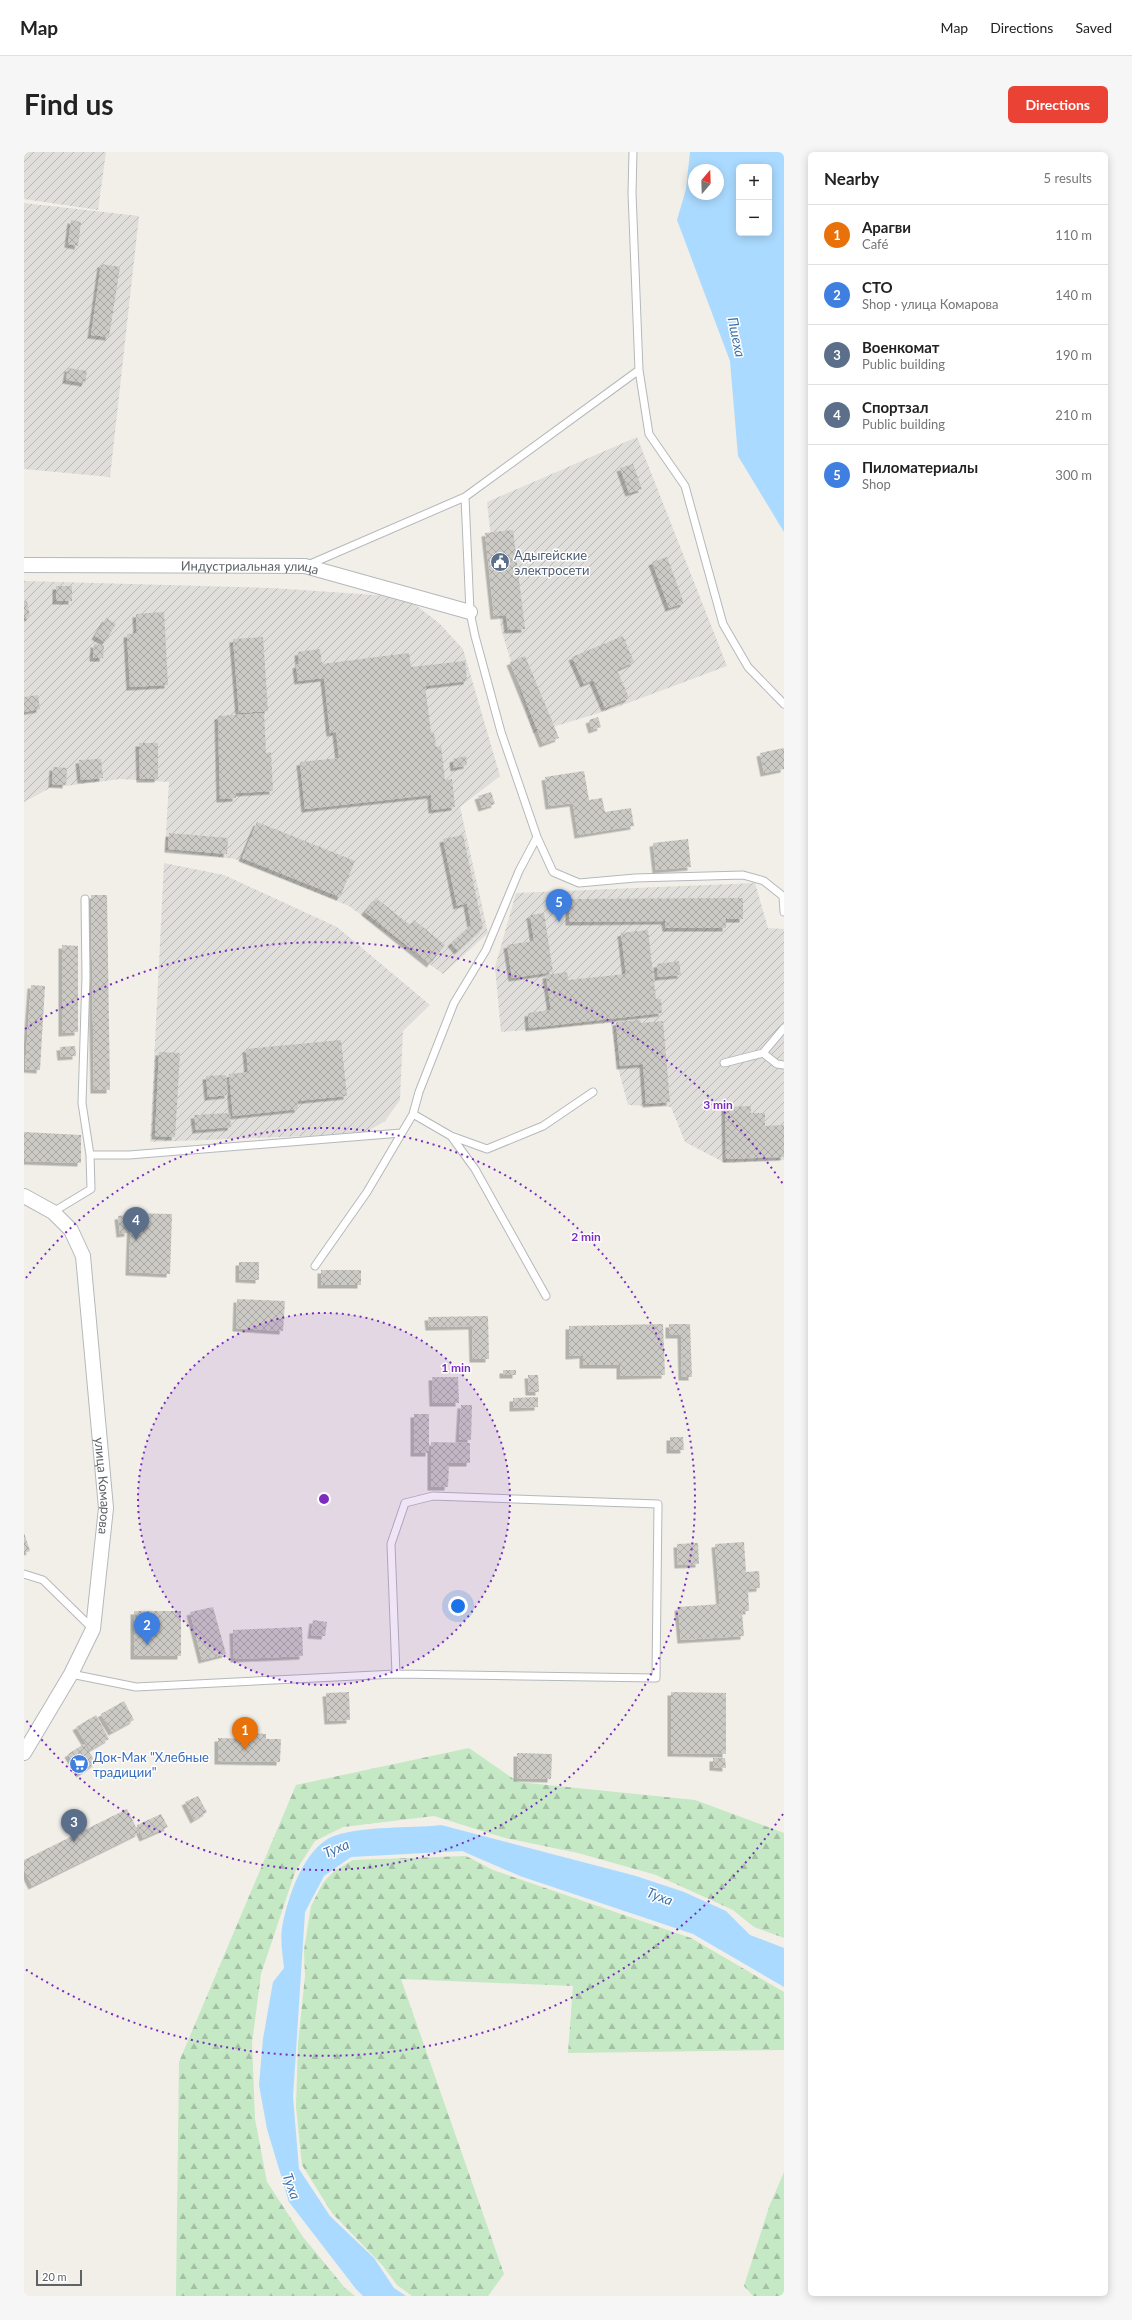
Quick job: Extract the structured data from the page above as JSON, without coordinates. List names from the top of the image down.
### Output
{
  "streets": {
    "street": ["Индустриальная улица", "улица Комарова"]
  },
  "water": ["Пшеха", "Туха"],
  "places": {
    "public building": ["Адыгейские электросети"],
    "supermarket": ["Док-Мак \"Хлебные традиции\""]
  },
  "scale_bar": "20 m",
  "north": "top",
  "page": {
    "header": "Map",
    "nav": ["Map", "Directions", "Saved"],
    "buttons": "Directions",
    "title": "Find us",
    "heading": ["Nearby", "5 results"],
    "map_buttons": ["+", "−"],
    "list": [
      {
        "mark": "1",
        "name": "Арагви",
        "note": "Café",
        "value": "110 m"
      },
      {
        "mark": "2",
        "name": "СТО",
        "note": "Shop · улица Комарова",
        "value": "140 m"
      },
      {
        "mark": "3",
        "name": "Военкомат",
        "note": "Public building",
        "value": "190 m"
      },
      {
        "mark": "4",
        "name": "Спортзал",
        "note": "Public building",
        "value": "210 m"
      },
      {
        "mark": "5",
        "name": "Пиломатериалы",
        "note": "Shop",
        "value": "300 m"
      }
    ],
    "pins": [
      "5",
      "4",
      "2",
      "1",
      "3"
    ],
    "scale": "20 m"
  },
  "rings": ["3 min", "2 min", "1 min"]
}
